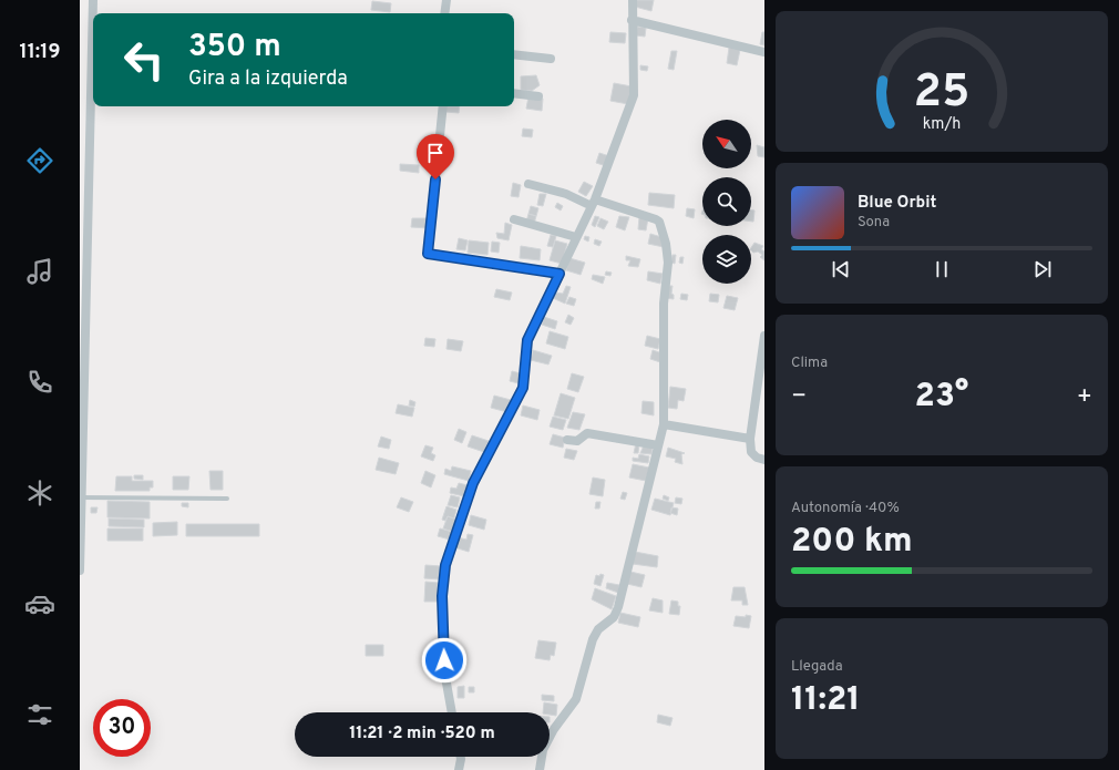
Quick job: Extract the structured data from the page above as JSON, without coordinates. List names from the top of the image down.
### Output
{
  "north": "top left",
  "page": {
    "tabs": "11:19",
    "turn": ["350 m", "Gira a la izquierda"],
    "song": ["Blue Orbit", "Sona"],
    "tile": [
      "Clima",
      ["Autonomía · 40%", "200 km"],
      ["Llegada", "11:21"]
    ],
    "heat": ["−", "23°", "+"],
    "limit": "30",
    "trip": "11:21 · 2 min · 520 m",
    "gauge": ["25", "km/h"]
  }
}
